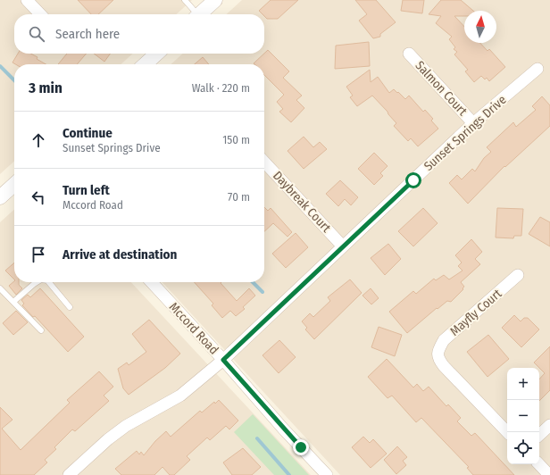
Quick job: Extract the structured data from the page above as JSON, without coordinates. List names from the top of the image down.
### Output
{
  "streets": {
    "street": [
      "Salmon Court",
      "Sunset Springs Drive",
      "Daybreak Court",
      "Mayfly Court",
      "Mccord Road"
    ]
  },
  "crossings": [
    ["Salmon Court", "Sunset Springs Drive"],
    ["Sunset Springs Drive", "Daybreak Court"],
    ["Sunset Springs Drive", "Mccord Road"]
  ],
  "north": "top",
  "page": {
    "search": "Search here",
    "heading": ["3 min", "Walk · 220 m"],
    "list": [
      ["Continue", "Sunset Springs Drive", "150 m"],
      ["Turn left", "Mccord Road", "70 m"],
      "Arrive at destination"
    ],
    "map_buttons": ["+", "−"]
  }
}
